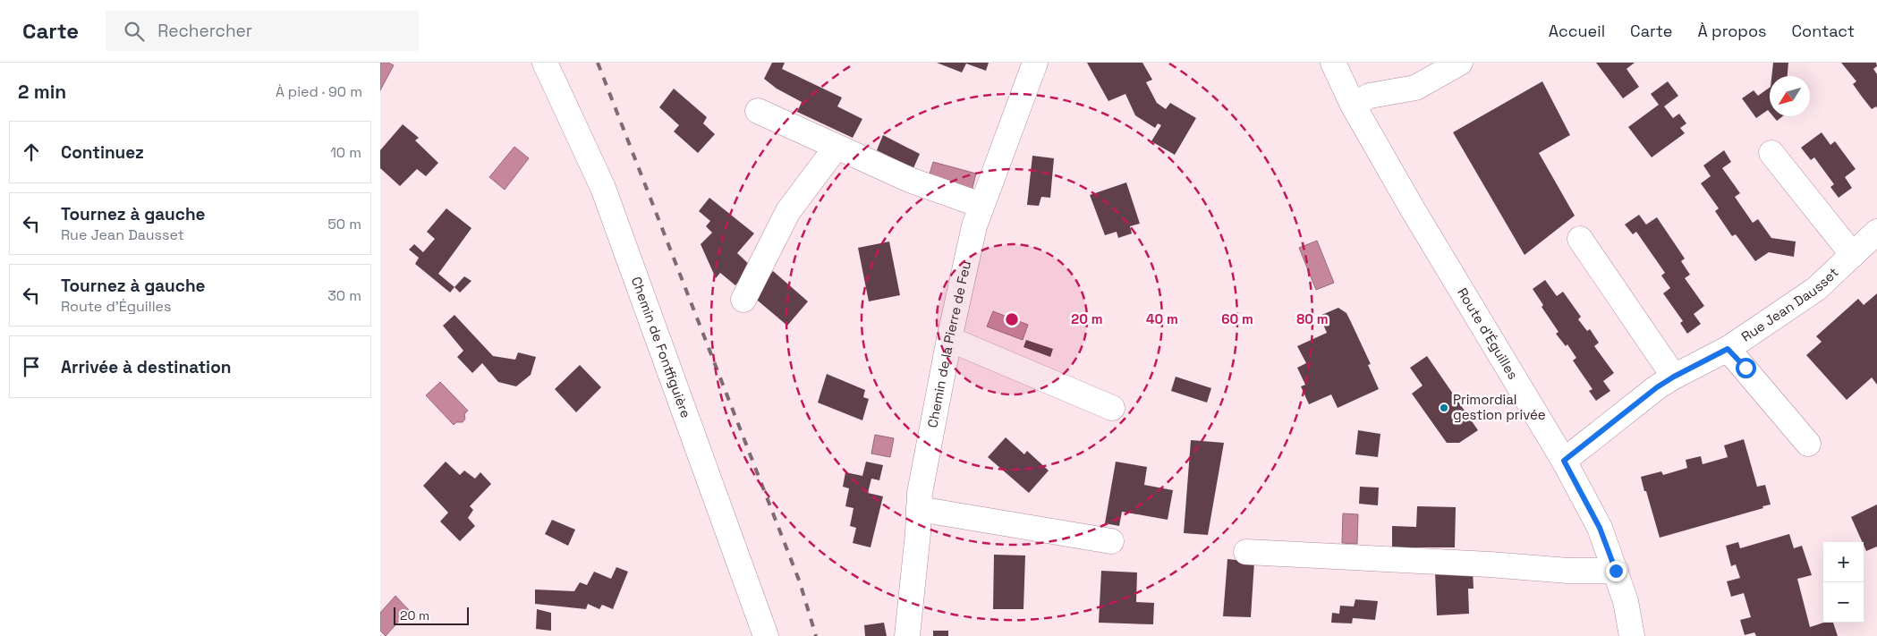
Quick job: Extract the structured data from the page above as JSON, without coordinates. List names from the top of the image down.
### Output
{
  "streets": {
    "street": [
      "Rue Jean Dausset",
      "Route d'Éguilles",
      "Chemin de la Pierre de Feu",
      "Chemin de Fontfiguière"
    ]
  },
  "crossings": [
    ["Rue Jean Dausset", "Route d'Éguilles"]
  ],
  "places": ["Primordial gestion privée"],
  "scale_bar": "20 m",
  "north": "bottom left",
  "page": {
    "header": "Carte",
    "search": "Rechercher",
    "nav": [
      "Accueil",
      "Carte",
      "À propos",
      "Contact"
    ],
    "heading": ["2 min", "À pied · 90 m"],
    "list": [
      ["Continuez", "10 m"],
      ["Tournez à gauche", "Rue Jean Dausset", "50 m"],
      ["Tournez à gauche", "Route d'Éguilles", "30 m"],
      "Arrivée à destination"
    ],
    "map_buttons": ["+", "−"],
    "scale": "20 m"
  },
  "rings": [
    "20 m",
    "40 m",
    "60 m",
    "80 m"
  ]
}
